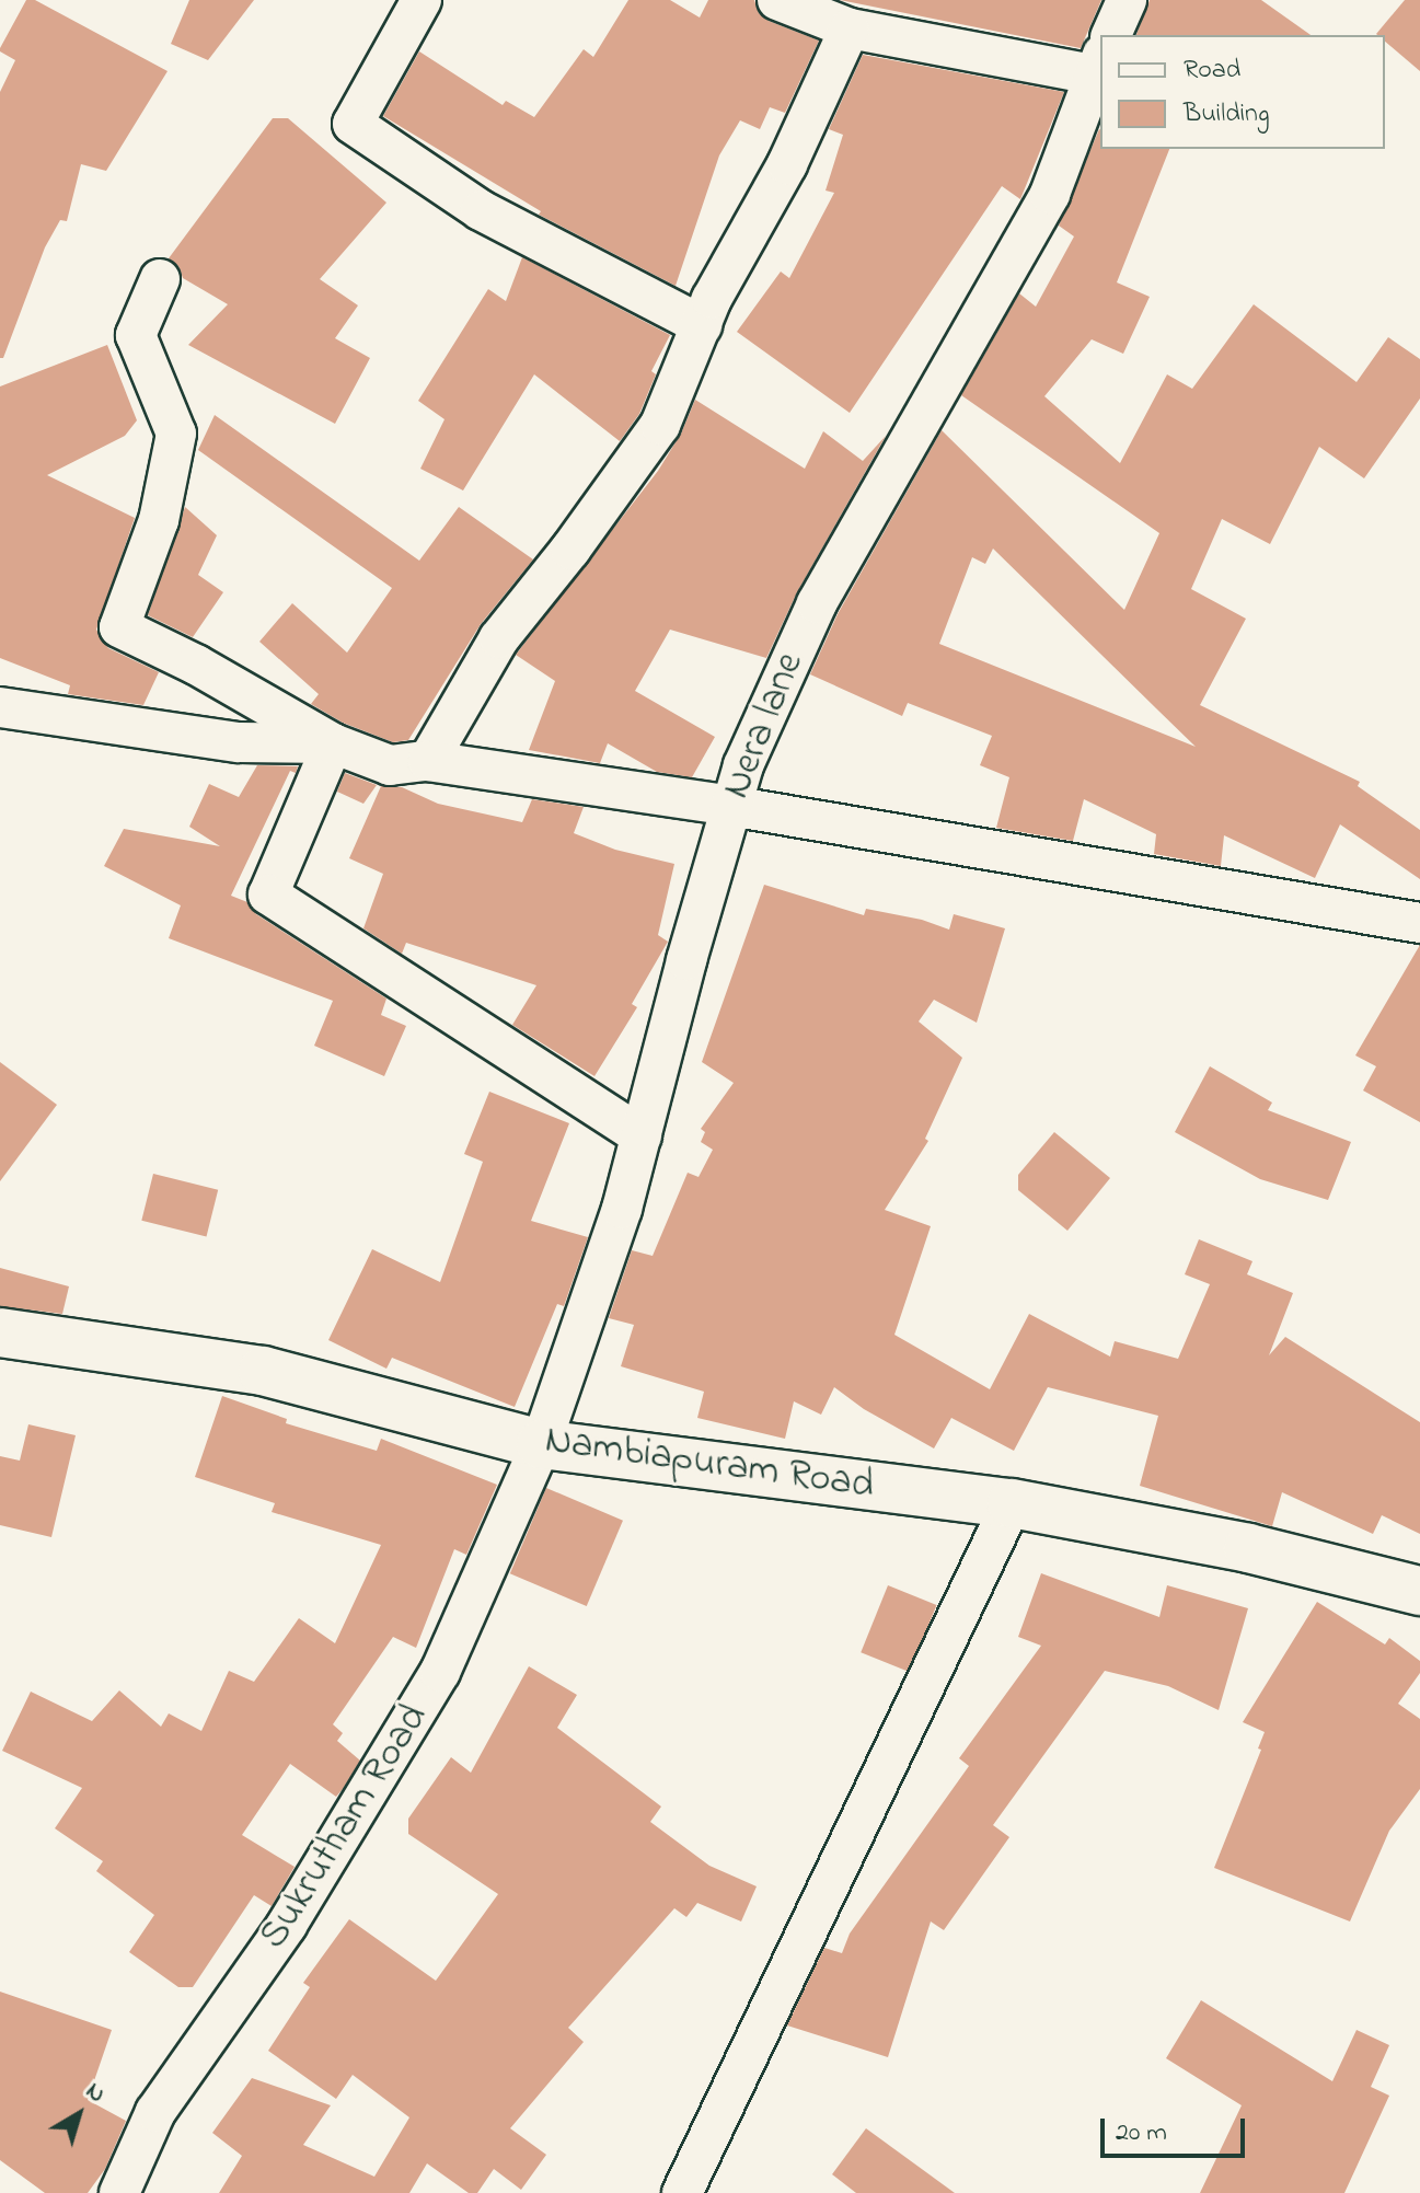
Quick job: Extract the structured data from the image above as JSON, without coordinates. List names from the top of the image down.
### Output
{
  "streets": {
    "street": ["Nera lane", "Nambiapuram Road", "Sukrutham Road"]
  },
  "crossings": [
    ["Nera lane", "Nambiapuram Road"],
    ["Nera lane", "Sukrutham Road"],
    ["Nambiapuram Road", "Sukrutham Road"]
  ],
  "legend": ["Road", "Building"],
  "scale_bar": "20 m",
  "north": "top right"
}
